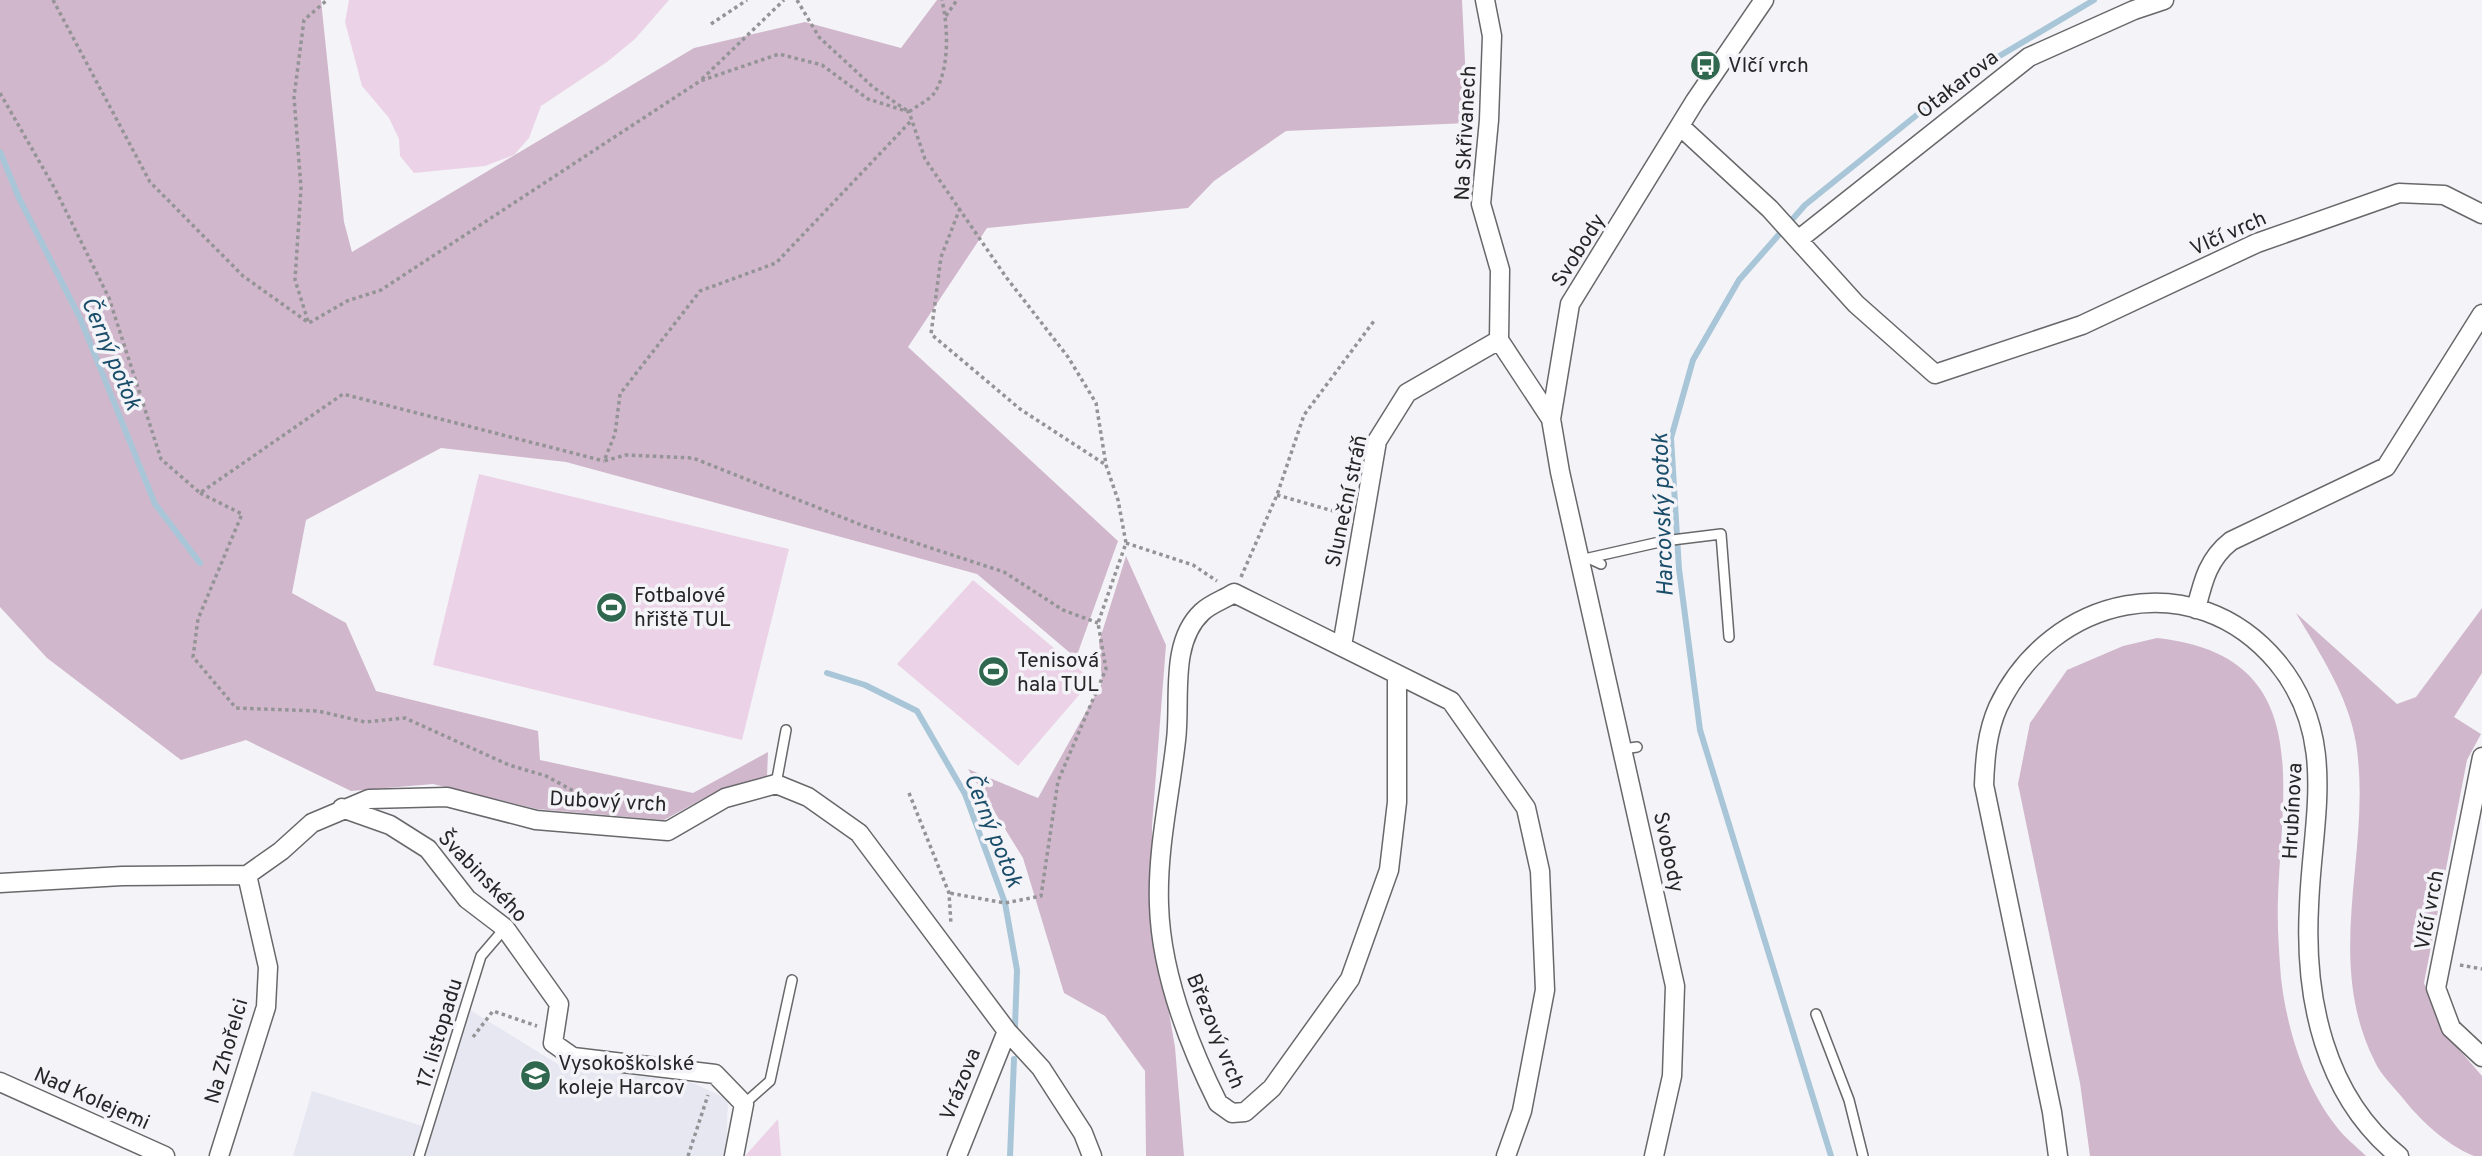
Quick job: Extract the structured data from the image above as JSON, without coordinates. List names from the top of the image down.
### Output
{
  "streets": {
    "street": [
      "Otakarova",
      "Na Skřivanech",
      "Vlčí vrch",
      "Svobody",
      "Sluneční stráň",
      "Dubový vrch",
      "Hrubínova",
      "Švabinského",
      "Březový vrch",
      "Na Zhořelci",
      "Vrázova",
      "Nad Kolejemi"
    ],
    "lane": ["17. listopadu"]
  },
  "crossings": [
    ["Otakarova", "Vlčí vrch"],
    ["Na Skřivanech", "Sluneční stráň"],
    ["Vlčí vrch", "Svobody"],
    ["Dubový vrch", "Švabinského"],
    ["Dubový vrch", "Na Zhořelci"],
    ["Švabinského", "17. listopadu"]
  ],
  "water": ["Černý potok", "Harcovský potok"],
  "places": {
    "bus stop": ["Vlčí vrch"],
    "sports": ["Fotbalové hřiště TUL", "Tenisová hala TUL"],
    "school or university": ["Vysokoškolské koleje Harcov"]
  }
}
